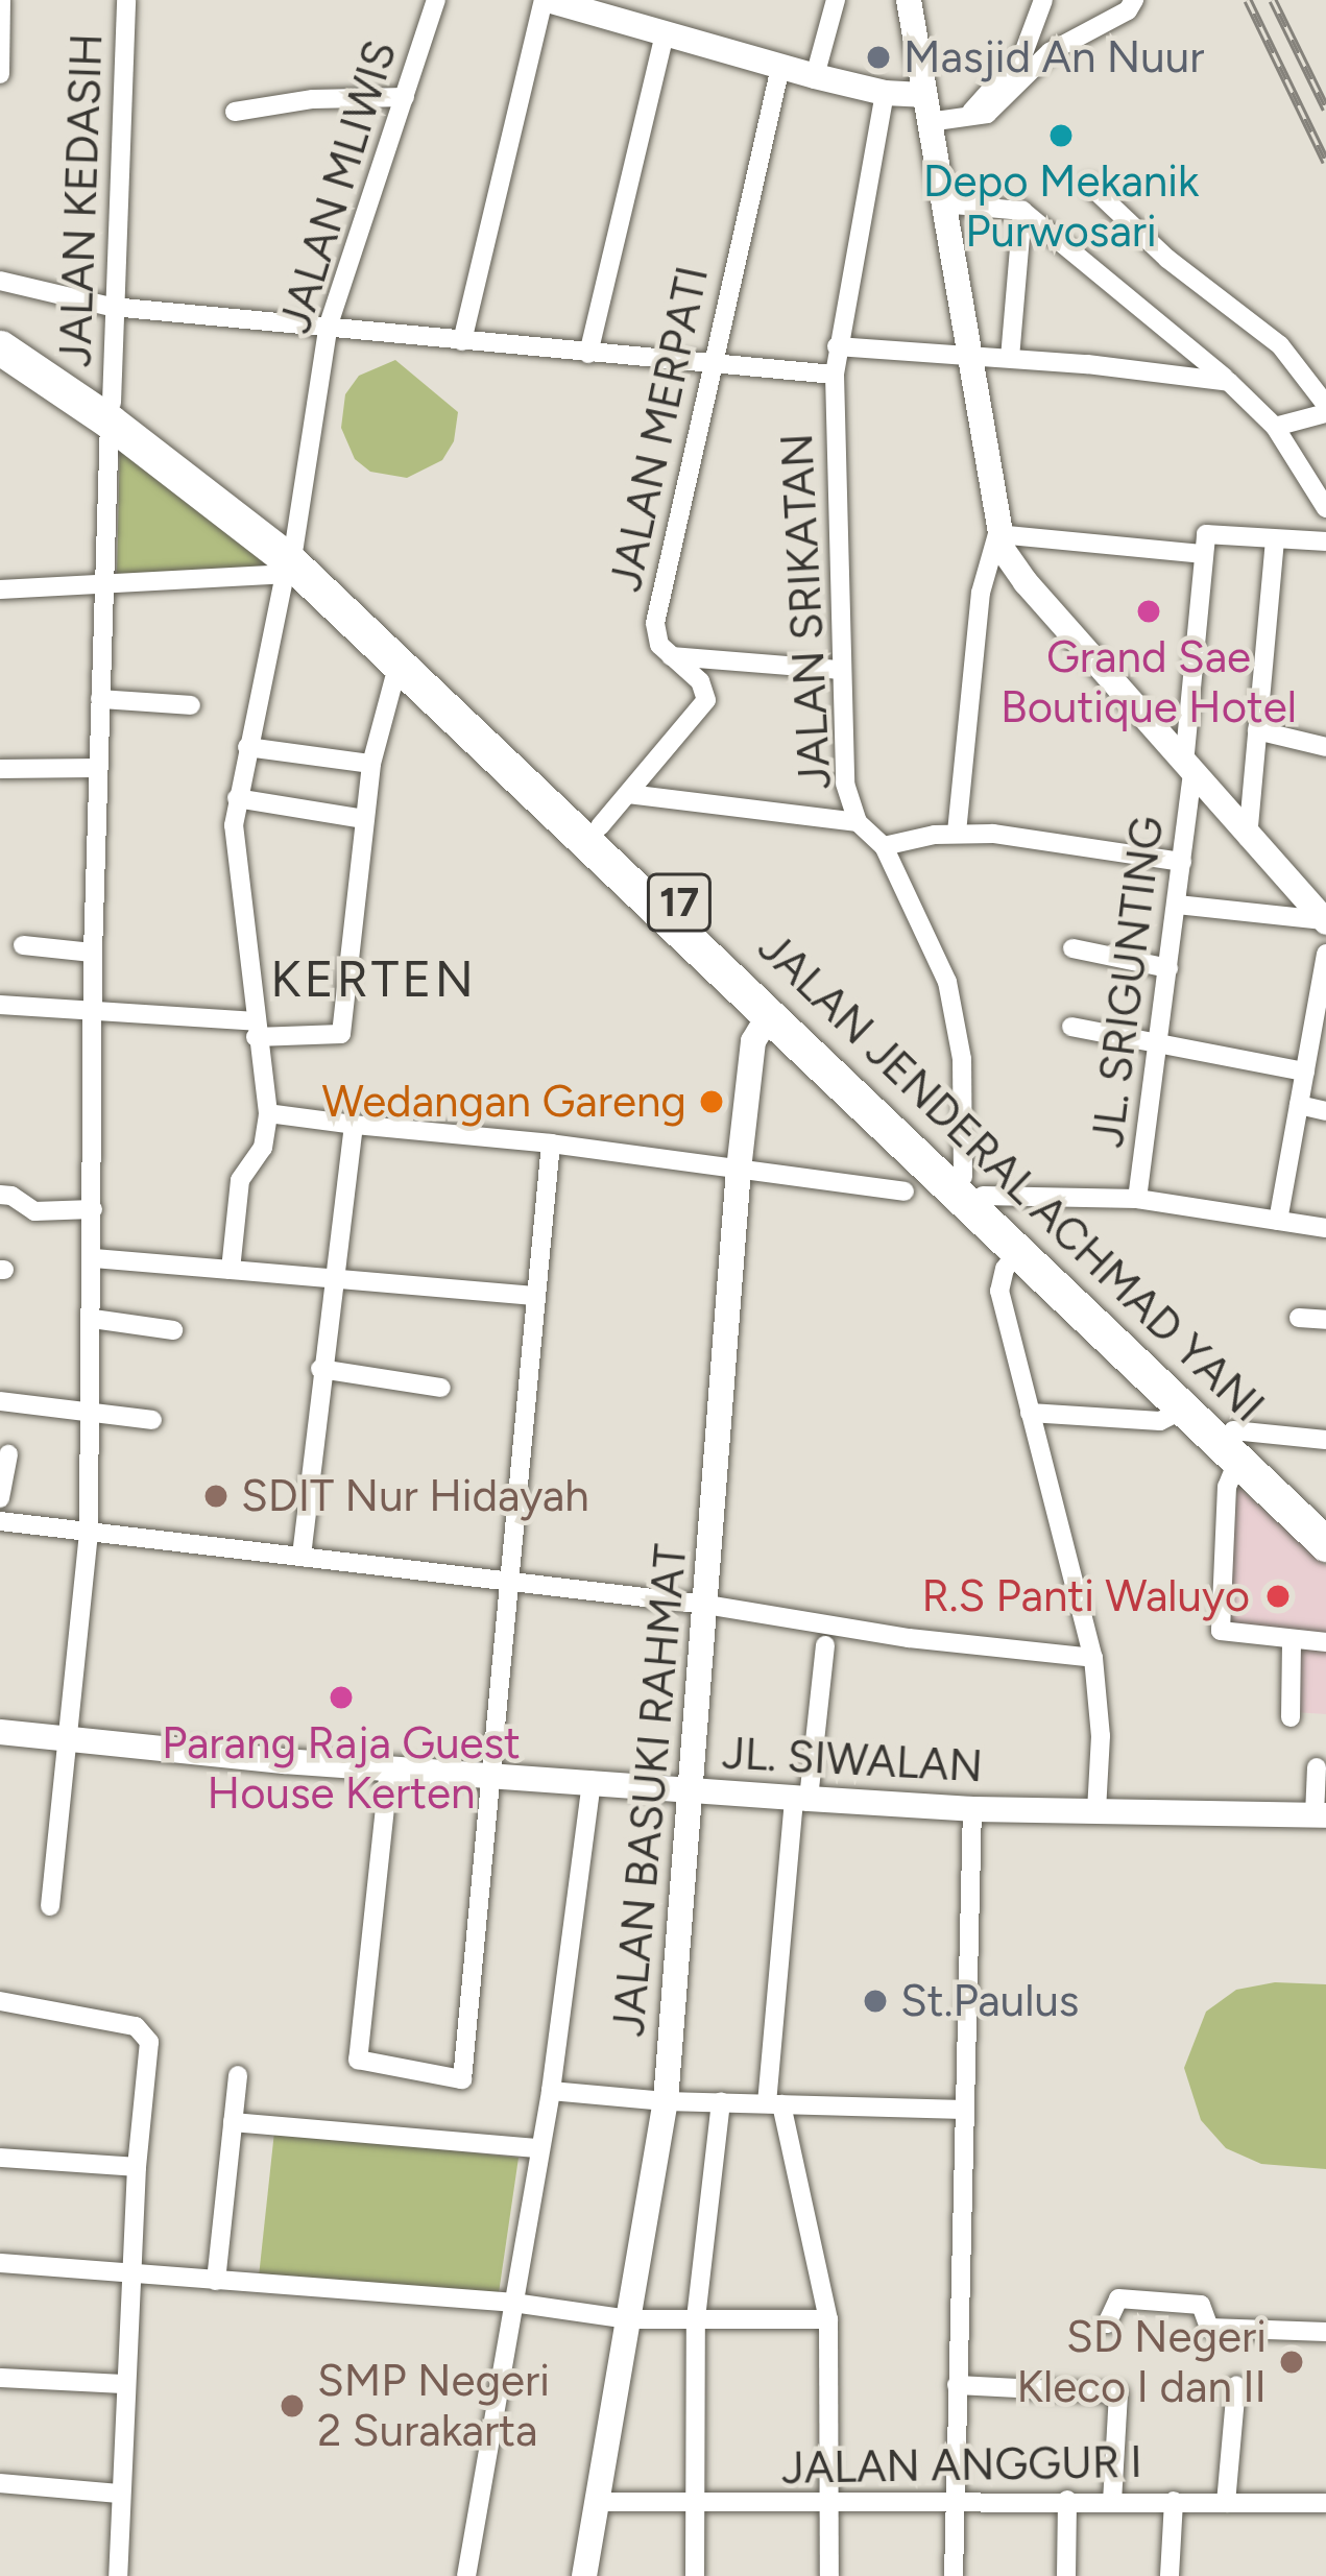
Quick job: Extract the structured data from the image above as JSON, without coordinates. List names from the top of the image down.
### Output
{
  "streets": {
    "highway": ["17", "JALAN JENDERAL ACHMAD YANI"],
    "street": [
      "JALAN MLIWIS",
      "JALAN KEDASIH",
      "JALAN MERPATI",
      "JALAN SRIKATAN",
      "JL. SRIGUNTING",
      "JL. SIWALAN",
      "JALAN BASUKI RAHMAT",
      "JALAN ANGGUR I"
    ]
  },
  "crossings": [
    ["JALAN MLIWIS", "JALAN JENDERAL ACHMAD YANI"],
    ["JALAN KEDASIH", "JALAN JENDERAL ACHMAD YANI"],
    ["JALAN KEDASIH", "JL. SIWALAN"],
    ["JALAN MERPATI", "JALAN JENDERAL ACHMAD YANI"],
    ["JALAN SRIKATAN", "JALAN JENDERAL ACHMAD YANI"],
    ["JALAN JENDERAL ACHMAD YANI", "JALAN BASUKI RAHMAT"],
    ["JL. SIWALAN", "JALAN BASUKI RAHMAT"],
    ["JALAN BASUKI RAHMAT", "JALAN ANGGUR I"]
  ],
  "districts": ["KERTEN"],
  "places": [
    "Masjid An Nuur",
    "Depo Mekanik Purwosari",
    "Grand Sae Boutique Hotel",
    "Wedangan Gareng",
    "SDIT Nur Hidayah",
    "R.S Panti Waluyo",
    "Parang Raja Guest House Kerten",
    "St.Paulus",
    "SD Negeri Kleco I dan II",
    "SMP Negeri 2 Surakarta"
  ]
}
